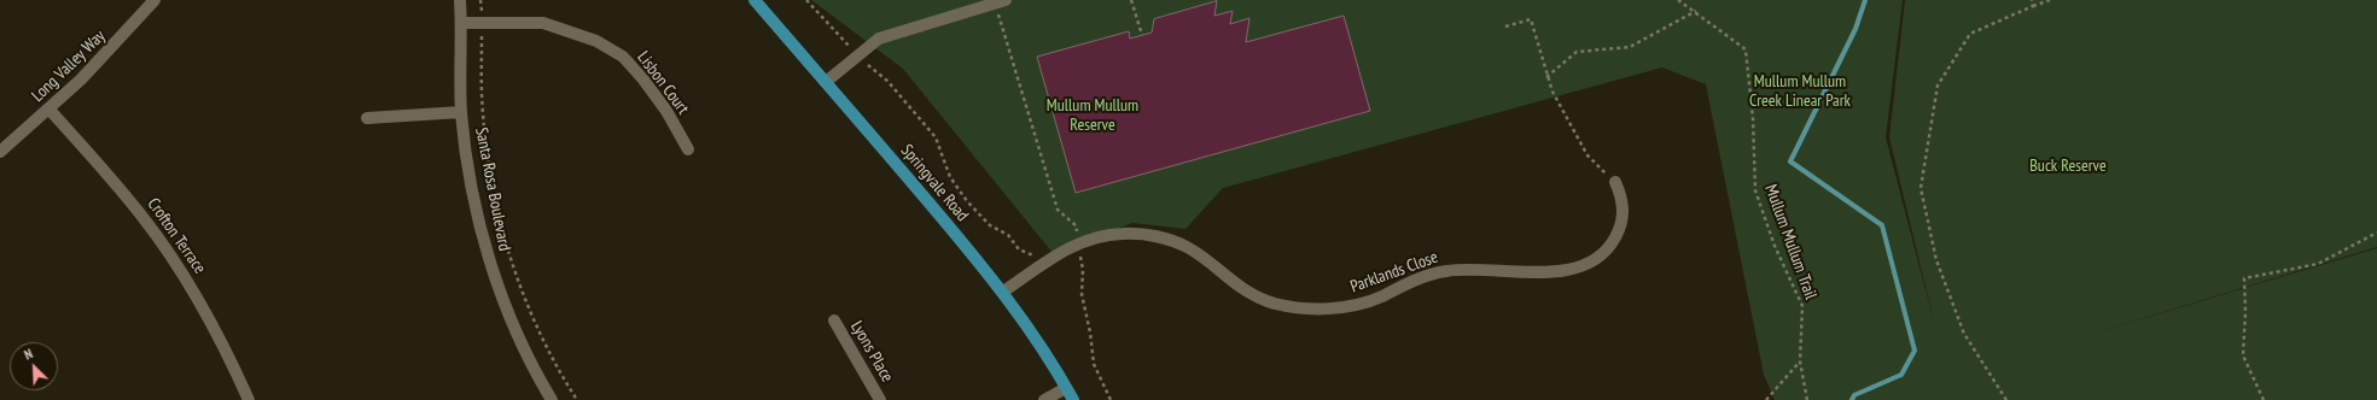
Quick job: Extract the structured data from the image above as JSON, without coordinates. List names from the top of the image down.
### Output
{
  "streets": {
    "main road": ["Springvale Road"],
    "street": [
      "Long Valley Way",
      "Lisbon Court",
      "Santa Rosa Boulevard",
      "Crofton Terrace",
      "Parklands Close",
      "Lyons Place"
    ],
    "path": ["Mullum Mullum Trail"]
  },
  "crossings": [
    ["Long Valley Way", "Crofton Terrace"],
    ["Lisbon Court", "Santa Rosa Boulevard"],
    ["Springvale Road", "Parklands Close"]
  ],
  "parks": ["Mullum Mullum Creek Linear Park", "Mullum Mullum Reserve", "Buck Reserve"],
  "north": "top left"
}
